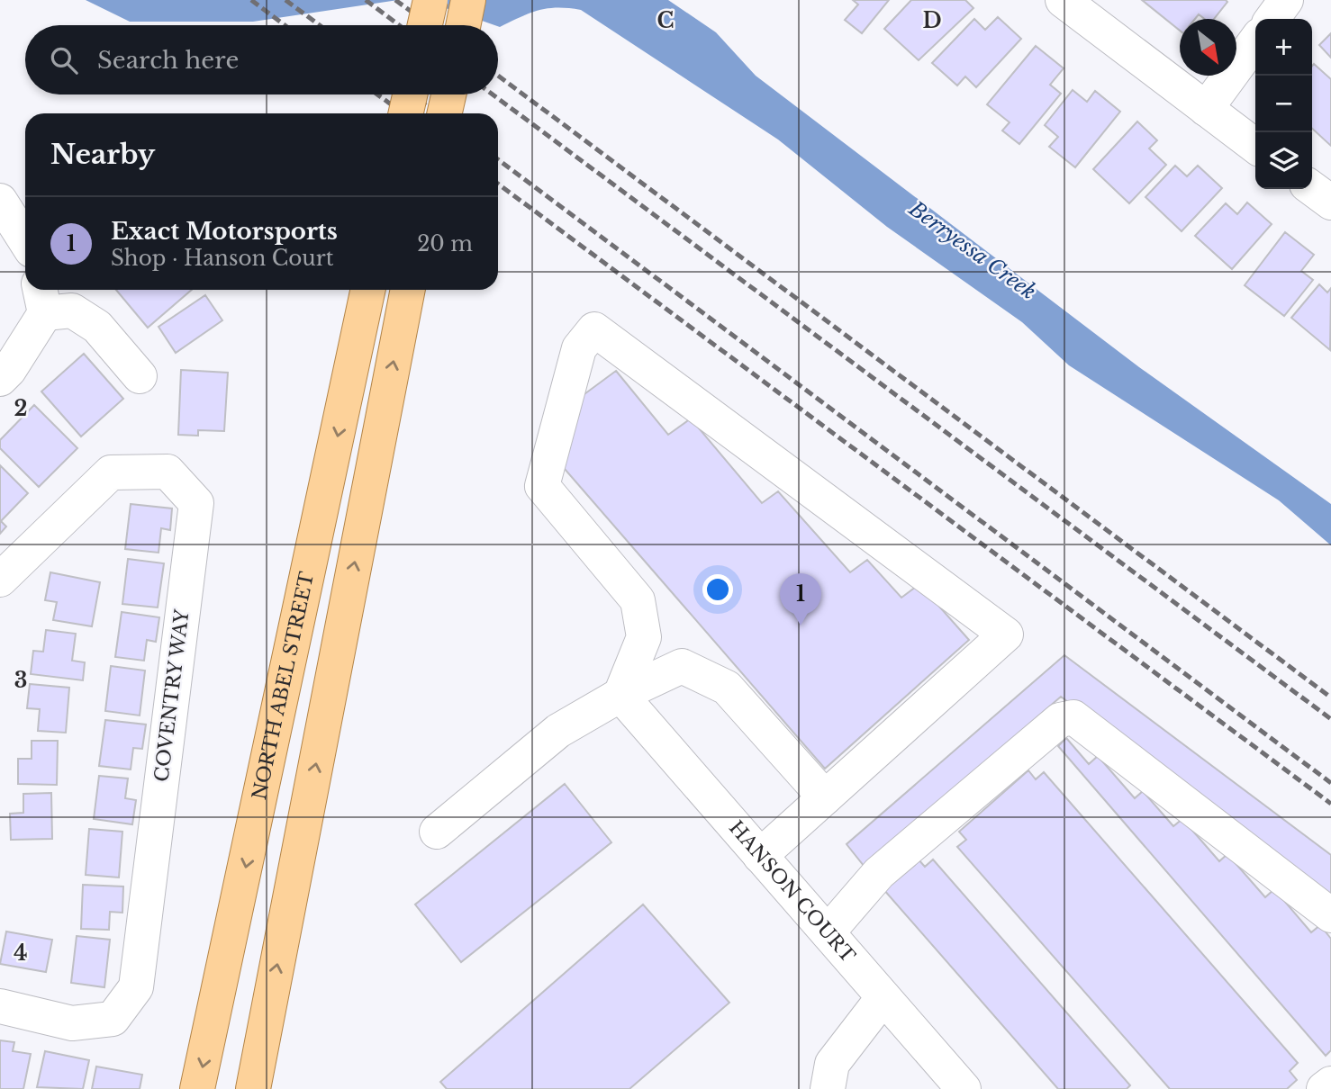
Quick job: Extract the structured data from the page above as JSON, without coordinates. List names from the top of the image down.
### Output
{
  "streets": {
    "main road": ["NORTH ABEL STREET"],
    "street": ["COVENTRY WAY", "HANSON COURT"]
  },
  "water": ["Berryessa Creek"],
  "north": "bottom right",
  "page": {
    "map_buttons": ["+", "−"],
    "search": "Search here",
    "heading": "Nearby",
    "list": [
      {
        "mark": "1",
        "name": "Exact Motorsports",
        "note": "Shop · Hanson Court",
        "value": "20 m"
      }
    ],
    "pins": "1"
  },
  "grid": {
    "columns": ["C", "D"],
    "rows": ["2", "3", "4"]
  }
}
